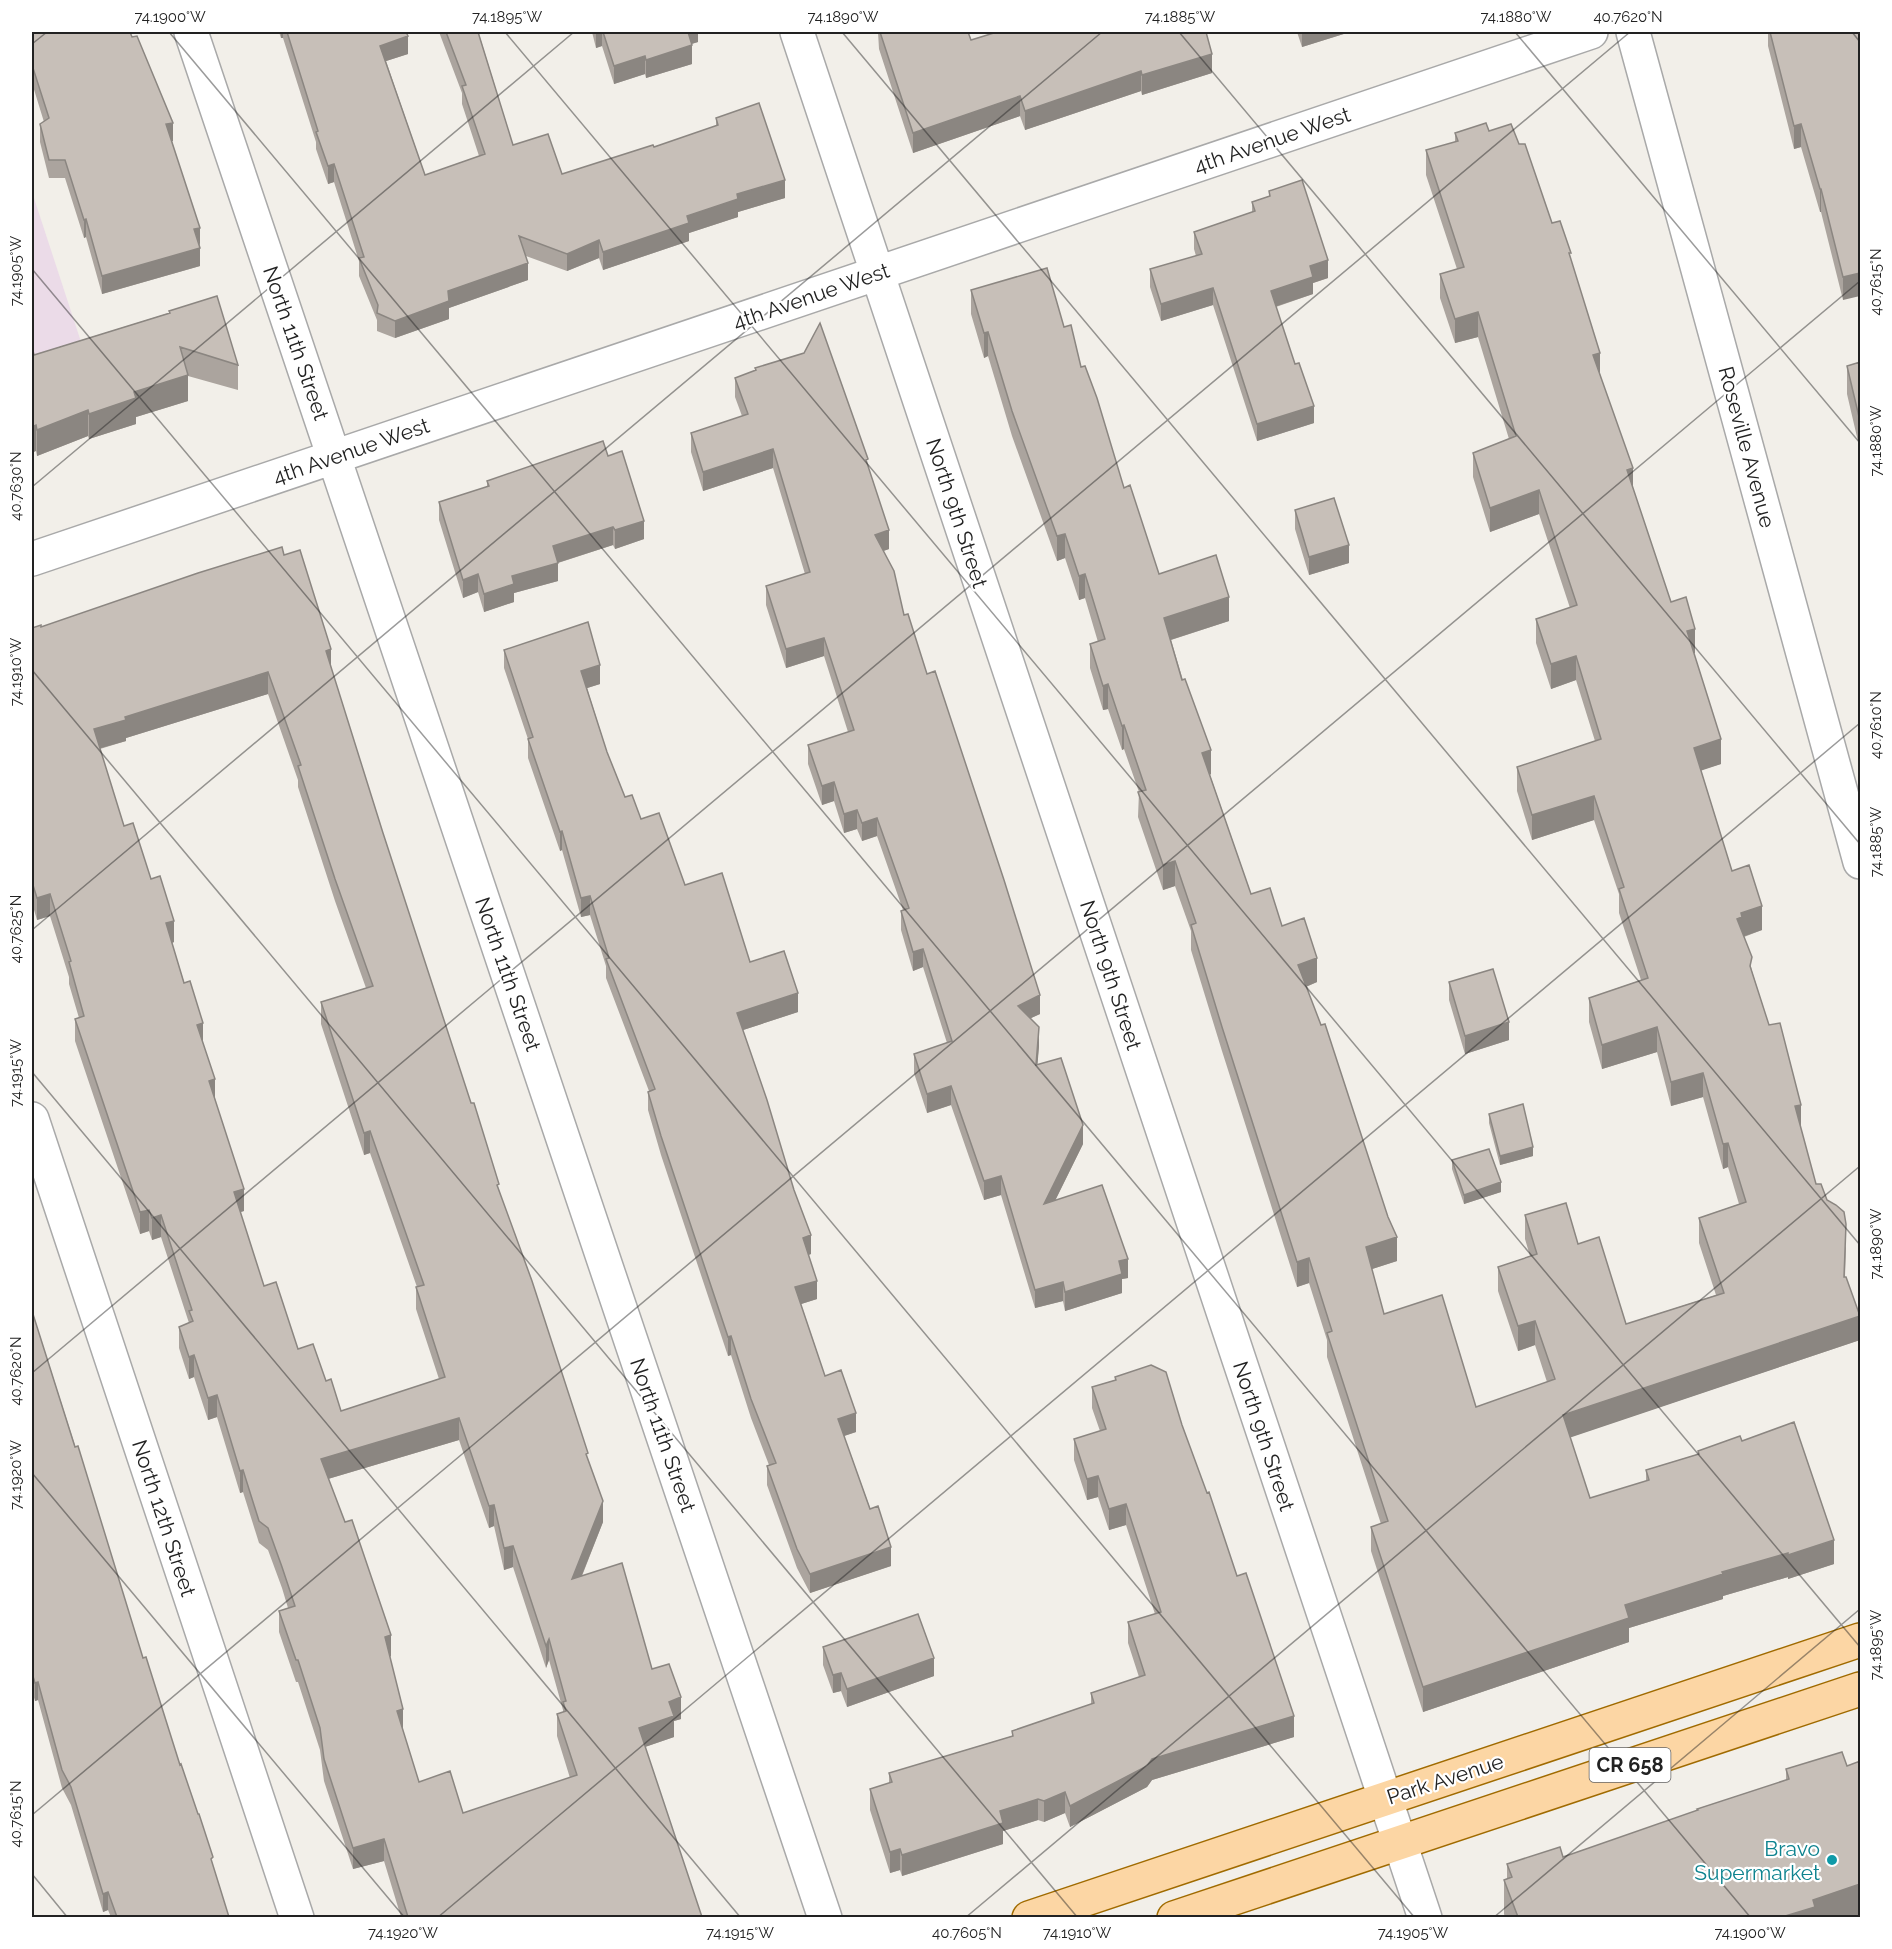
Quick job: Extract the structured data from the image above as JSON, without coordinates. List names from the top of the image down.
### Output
{
  "streets": {
    "main road": ["CR 658", "Park Avenue"],
    "street": [
      "4th Avenue West",
      "North 11th Street",
      "Roseville Avenue",
      "North 9th Street",
      "North 12th Street"
    ]
  },
  "crossings": [
    ["4th Avenue West", "North 11th Street"],
    ["4th Avenue West", "North 9th Street"],
    ["North 9th Street", "CR 658"],
    ["North 9th Street", "Park Avenue"]
  ],
  "places": ["Bravo Supermarket"],
  "coordinates": [
    "74.1900°W",
    "74.1895°W",
    "74.1890°W",
    "74.1885°W",
    "74.1880°W",
    "40.7620°N",
    "74.1905°W",
    "40.7615°N",
    "40.7630°N",
    "74.1910°W",
    "40.7610°N",
    "40.7625°N",
    "74.1915°W",
    "74.1920°W",
    "40.7605°N"
  ]
}
